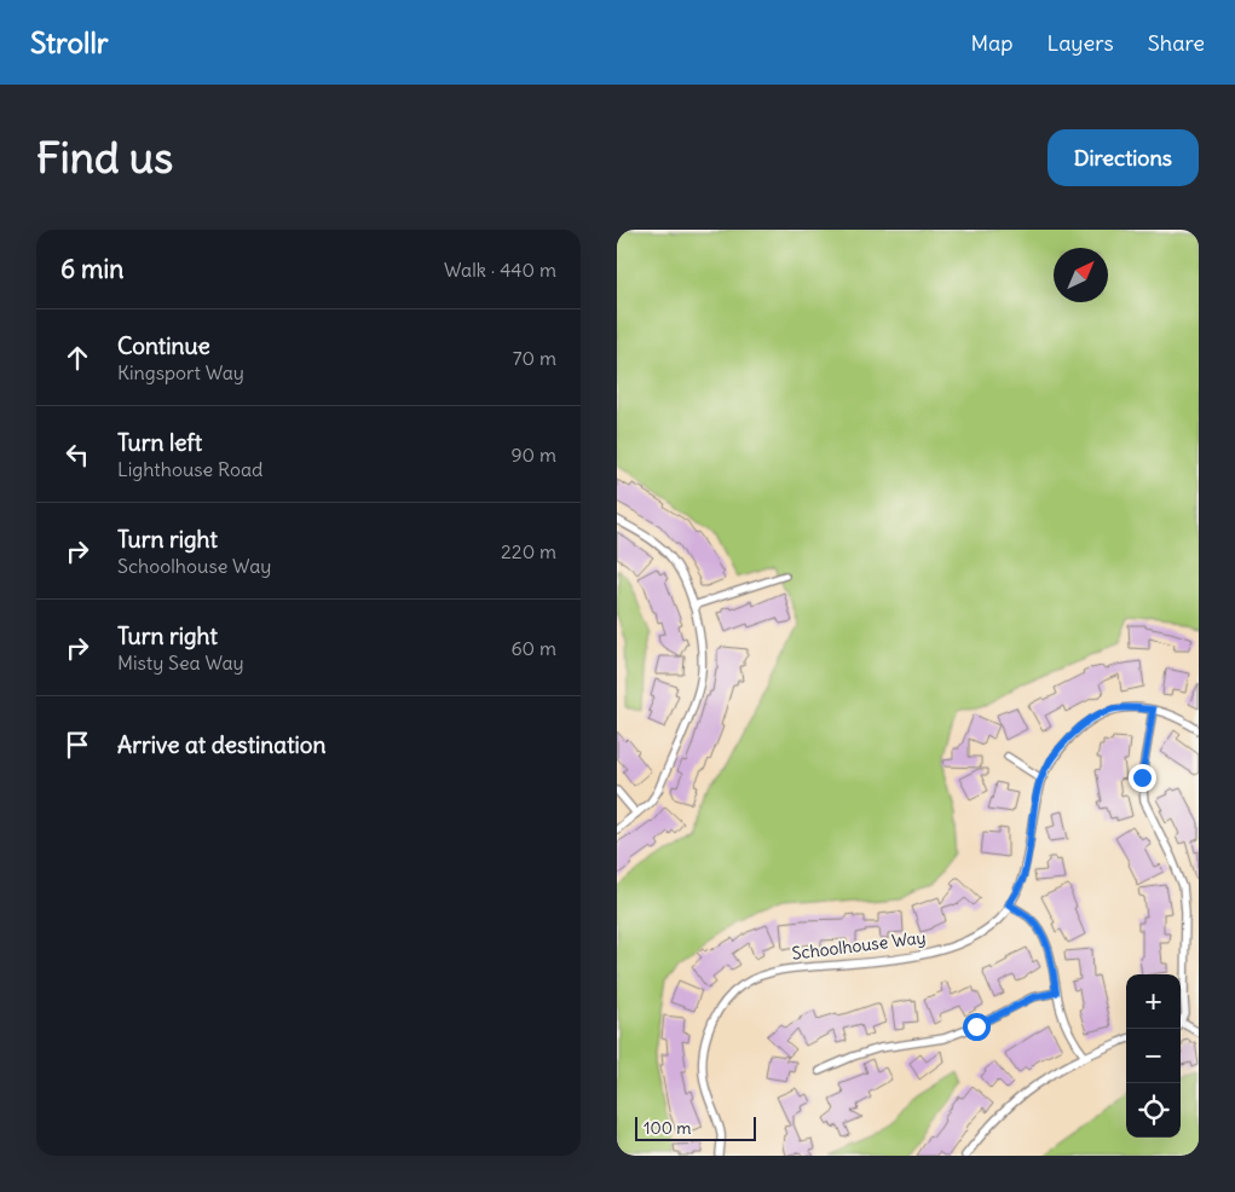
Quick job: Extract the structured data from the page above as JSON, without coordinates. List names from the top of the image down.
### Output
{
  "streets": {
    "street": ["Schoolhouse Way"]
  },
  "scale_bar": "100 m",
  "north": "top right",
  "page": {
    "header": "Strollr",
    "nav": ["Map", "Layers", "Share"],
    "buttons": "Directions",
    "title": "Find us",
    "heading": ["6 min", "Walk · 440 m"],
    "list": [
      ["Continue", "Kingsport Way", "70 m"],
      ["Turn left", "Lighthouse Road", "90 m"],
      ["Turn right", "Schoolhouse Way", "220 m"],
      ["Turn right", "Misty Sea Way", "60 m"],
      "Arrive at destination"
    ],
    "map_buttons": ["+", "−"],
    "scale": "100 m"
  }
}
